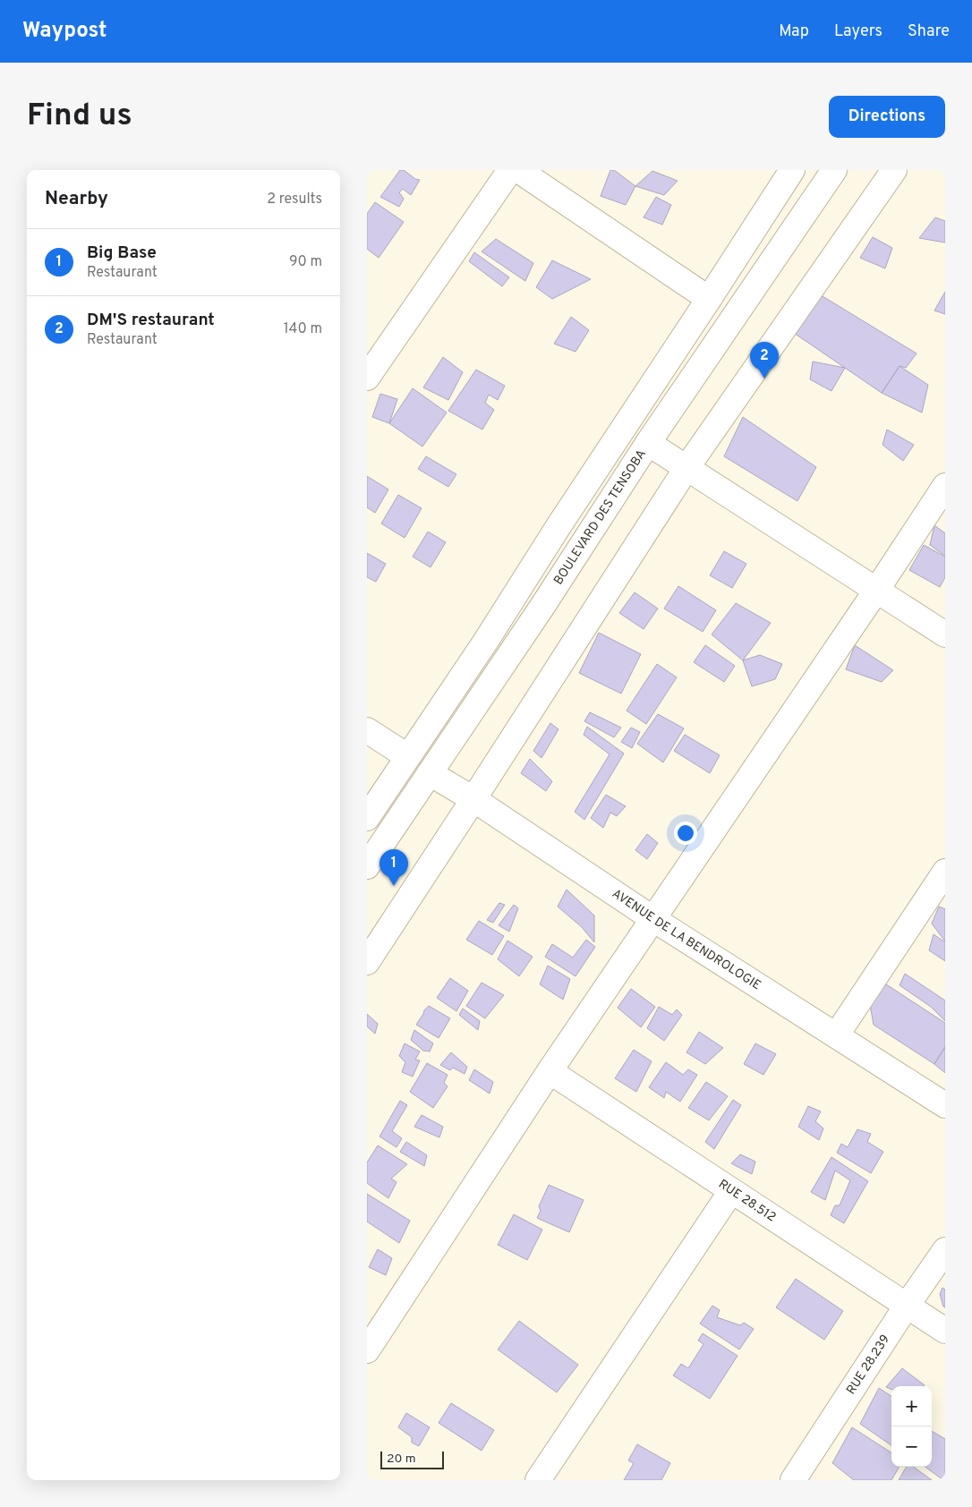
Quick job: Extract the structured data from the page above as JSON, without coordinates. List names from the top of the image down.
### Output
{
  "streets": {
    "street": [
      "BOULEVARD DES TENSOBA",
      "AVENUE DE LA BENDROLOGIE",
      "RUE 28.512",
      "RUE 28.239"
    ]
  },
  "crossings": [
    ["BOULEVARD DES TENSOBA", "AVENUE DE LA BENDROLOGIE"],
    ["RUE 28.512", "RUE 28.239"]
  ],
  "scale_bar": "20 m",
  "page": {
    "header": "Waypost",
    "nav": ["Map", "Layers", "Share"],
    "buttons": "Directions",
    "title": "Find us",
    "heading": ["Nearby", "2 results"],
    "list": [
      {
        "mark": "1",
        "name": "Big Base",
        "note": "Restaurant",
        "value": "90 m"
      },
      {
        "mark": "2",
        "name": "DM'S restaurant",
        "note": "Restaurant",
        "value": "140 m"
      }
    ],
    "pins": ["2", "1"],
    "map_buttons": ["+", "−"],
    "scale": "20 m"
  }
}
